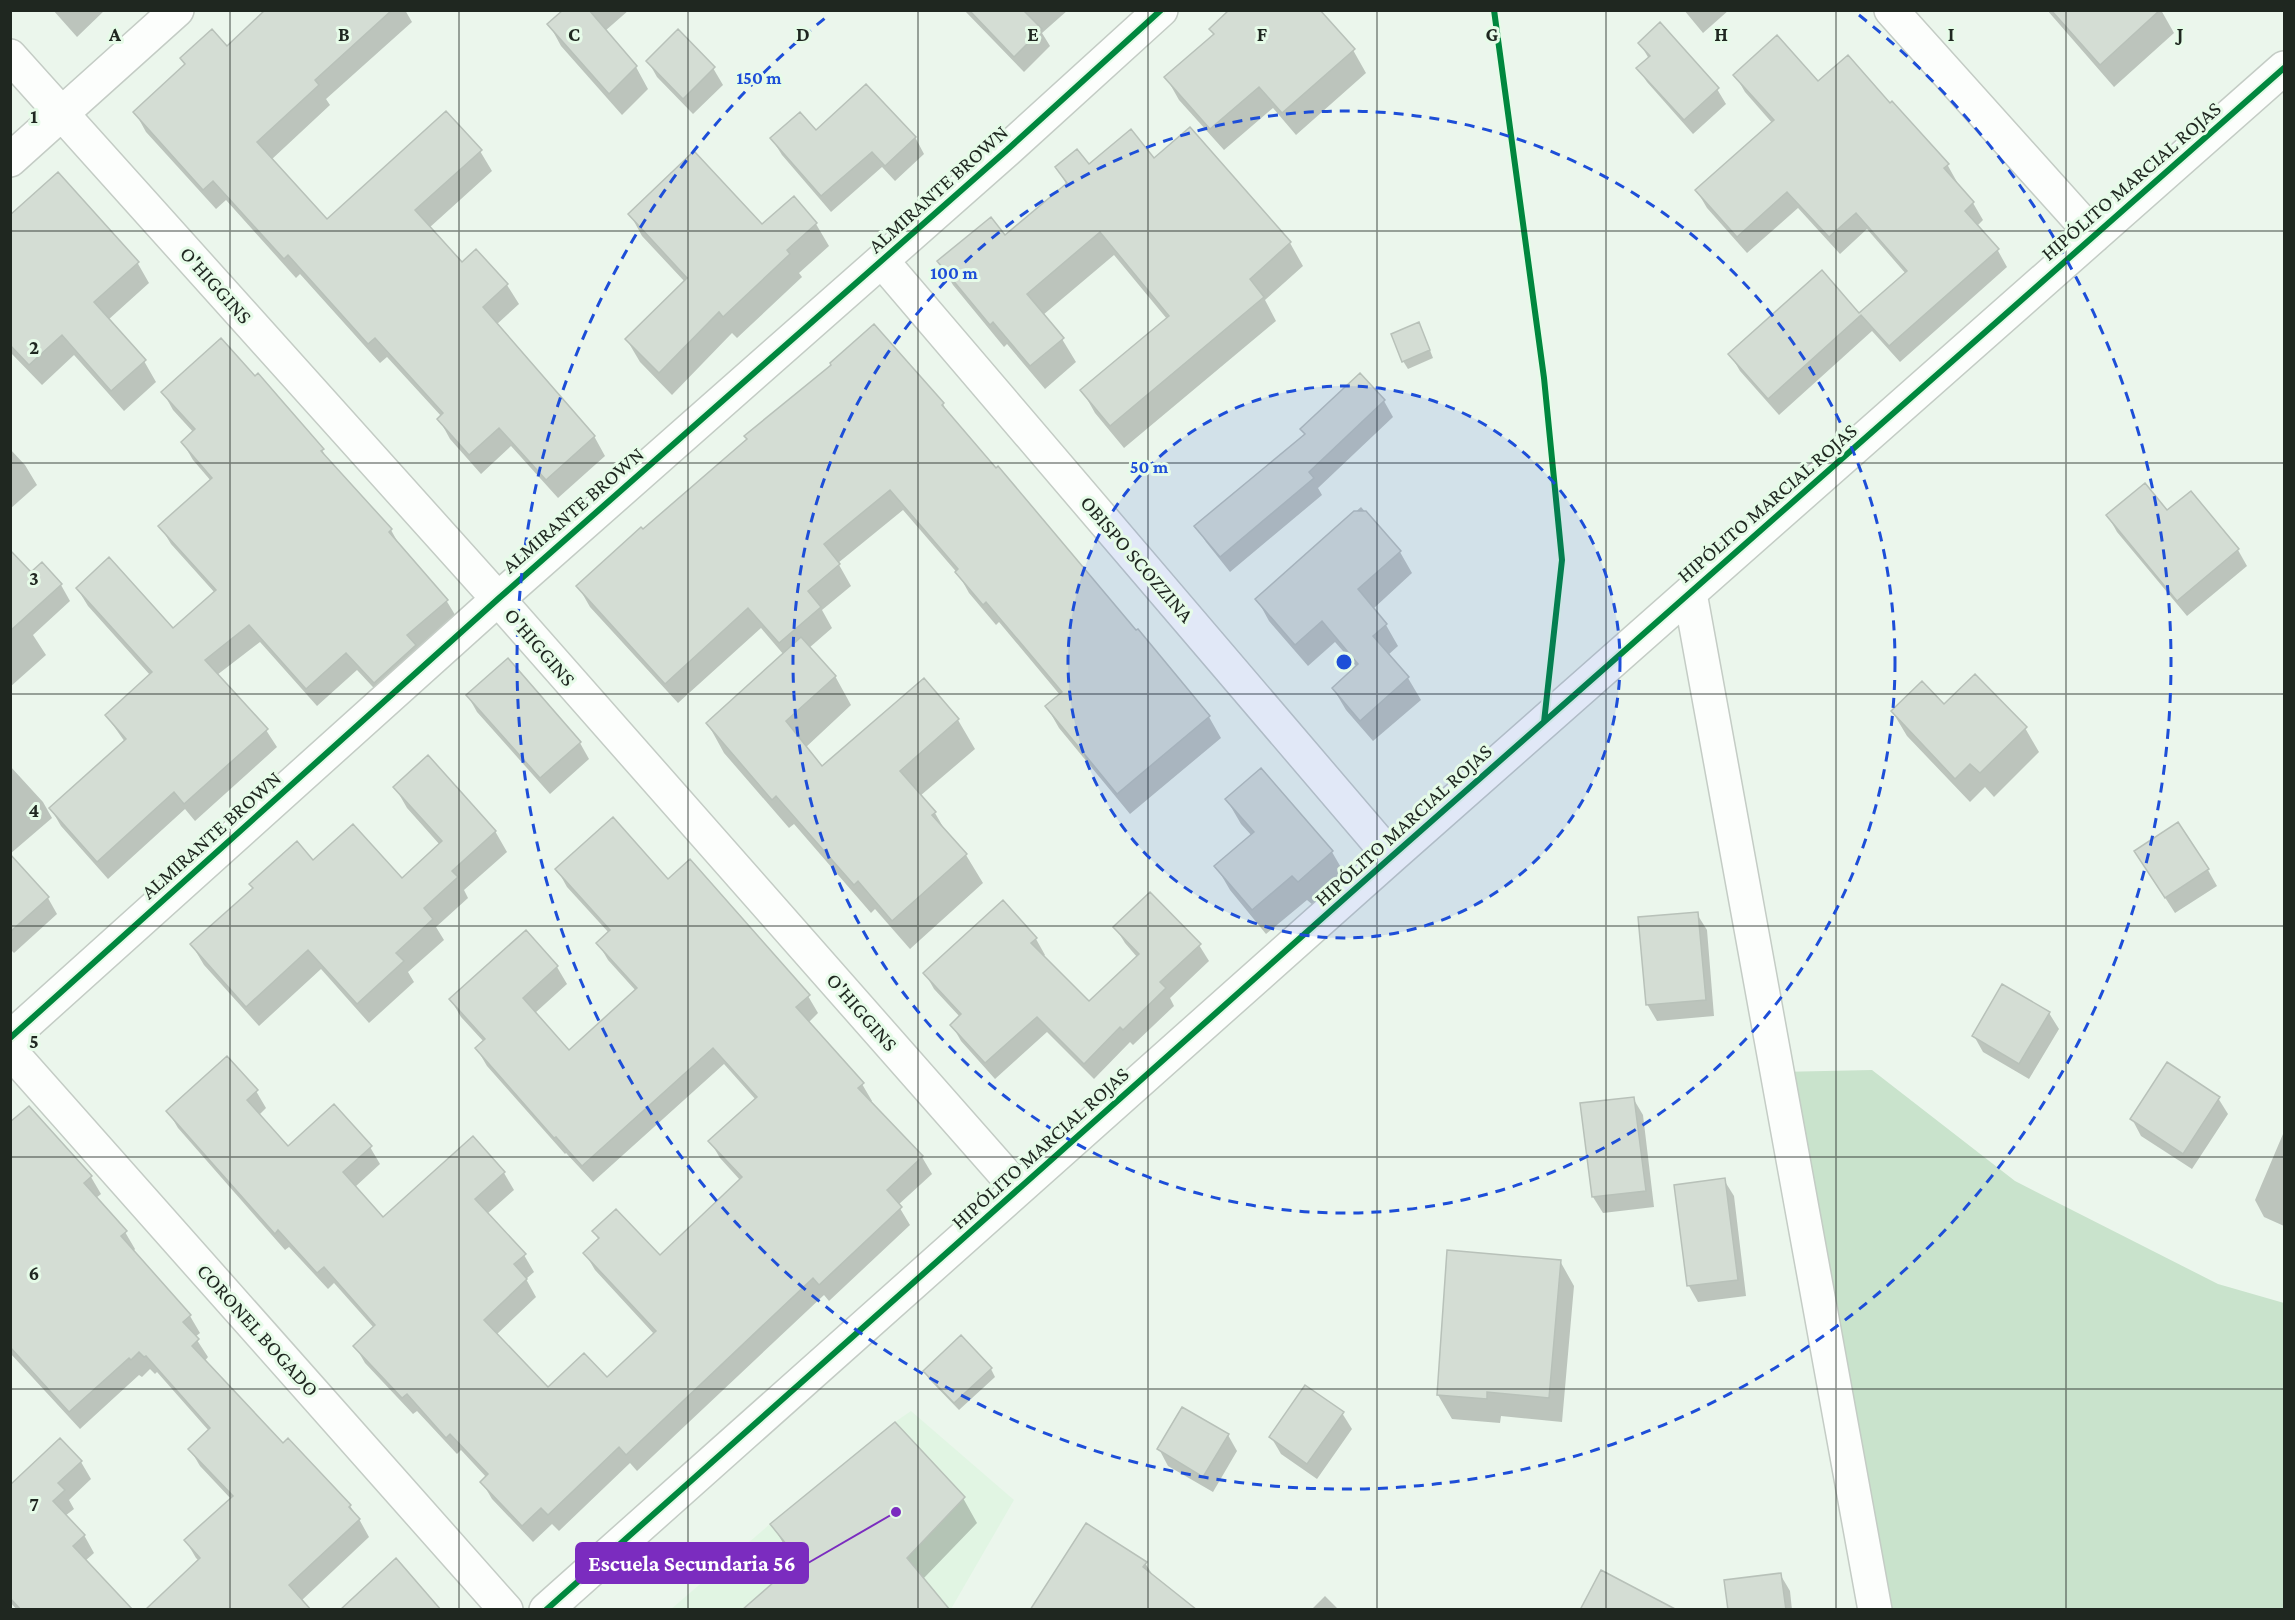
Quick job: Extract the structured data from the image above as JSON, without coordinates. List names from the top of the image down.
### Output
{
  "streets": {
    "street": [
      "HIPÓLITO MARCIAL ROJAS",
      "ALMIRANTE BROWN",
      "O'HIGGINS",
      "OBISPO SCOZZINA",
      "CORONEL BOGADO"
    ]
  },
  "crossings": [
    ["HIPÓLITO MARCIAL ROJAS", "O'HIGGINS"],
    ["HIPÓLITO MARCIAL ROJAS", "OBISPO SCOZZINA"],
    ["ALMIRANTE BROWN", "O'HIGGINS"],
    ["ALMIRANTE BROWN", "OBISPO SCOZZINA"]
  ],
  "places": ["Escuela Secundaria 56"],
  "grid": {
    "columns": [
      "A",
      "B",
      "C",
      "D",
      "E",
      "F",
      "G",
      "H",
      "I",
      "J"
    ],
    "rows": [
      "1",
      "2",
      "3",
      "4",
      "5",
      "6",
      "7"
    ]
  },
  "rings": ["150 m", "100 m", "50 m"]
}
